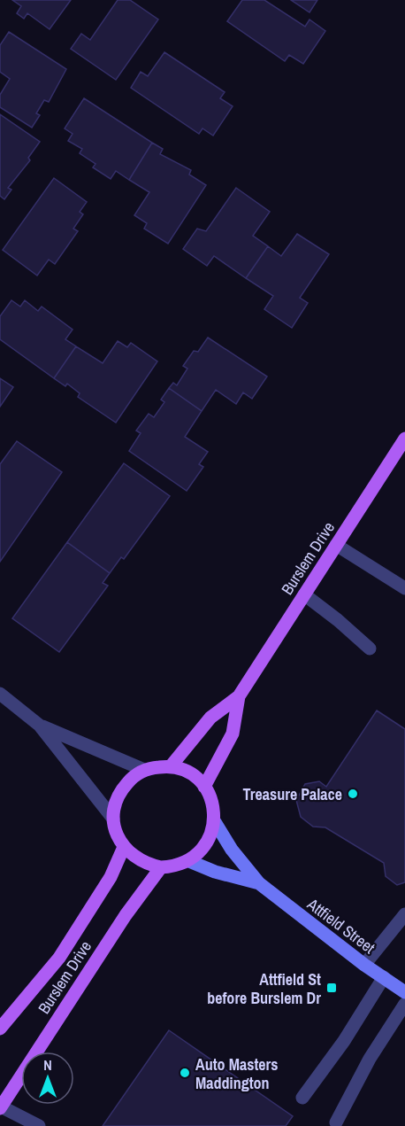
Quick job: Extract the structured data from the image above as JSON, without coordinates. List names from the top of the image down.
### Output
{
  "streets": {
    "main road": ["Burslem Drive"],
    "street": ["Attfield Street"]
  },
  "crossings": [
    ["Burslem Drive", "Attfield Street"]
  ],
  "places": {
    "other": ["Treasure Palace", "Auto Masters Maddington"],
    "transit": ["Attfield St before Burslem Dr"]
  },
  "north": "top"
}
